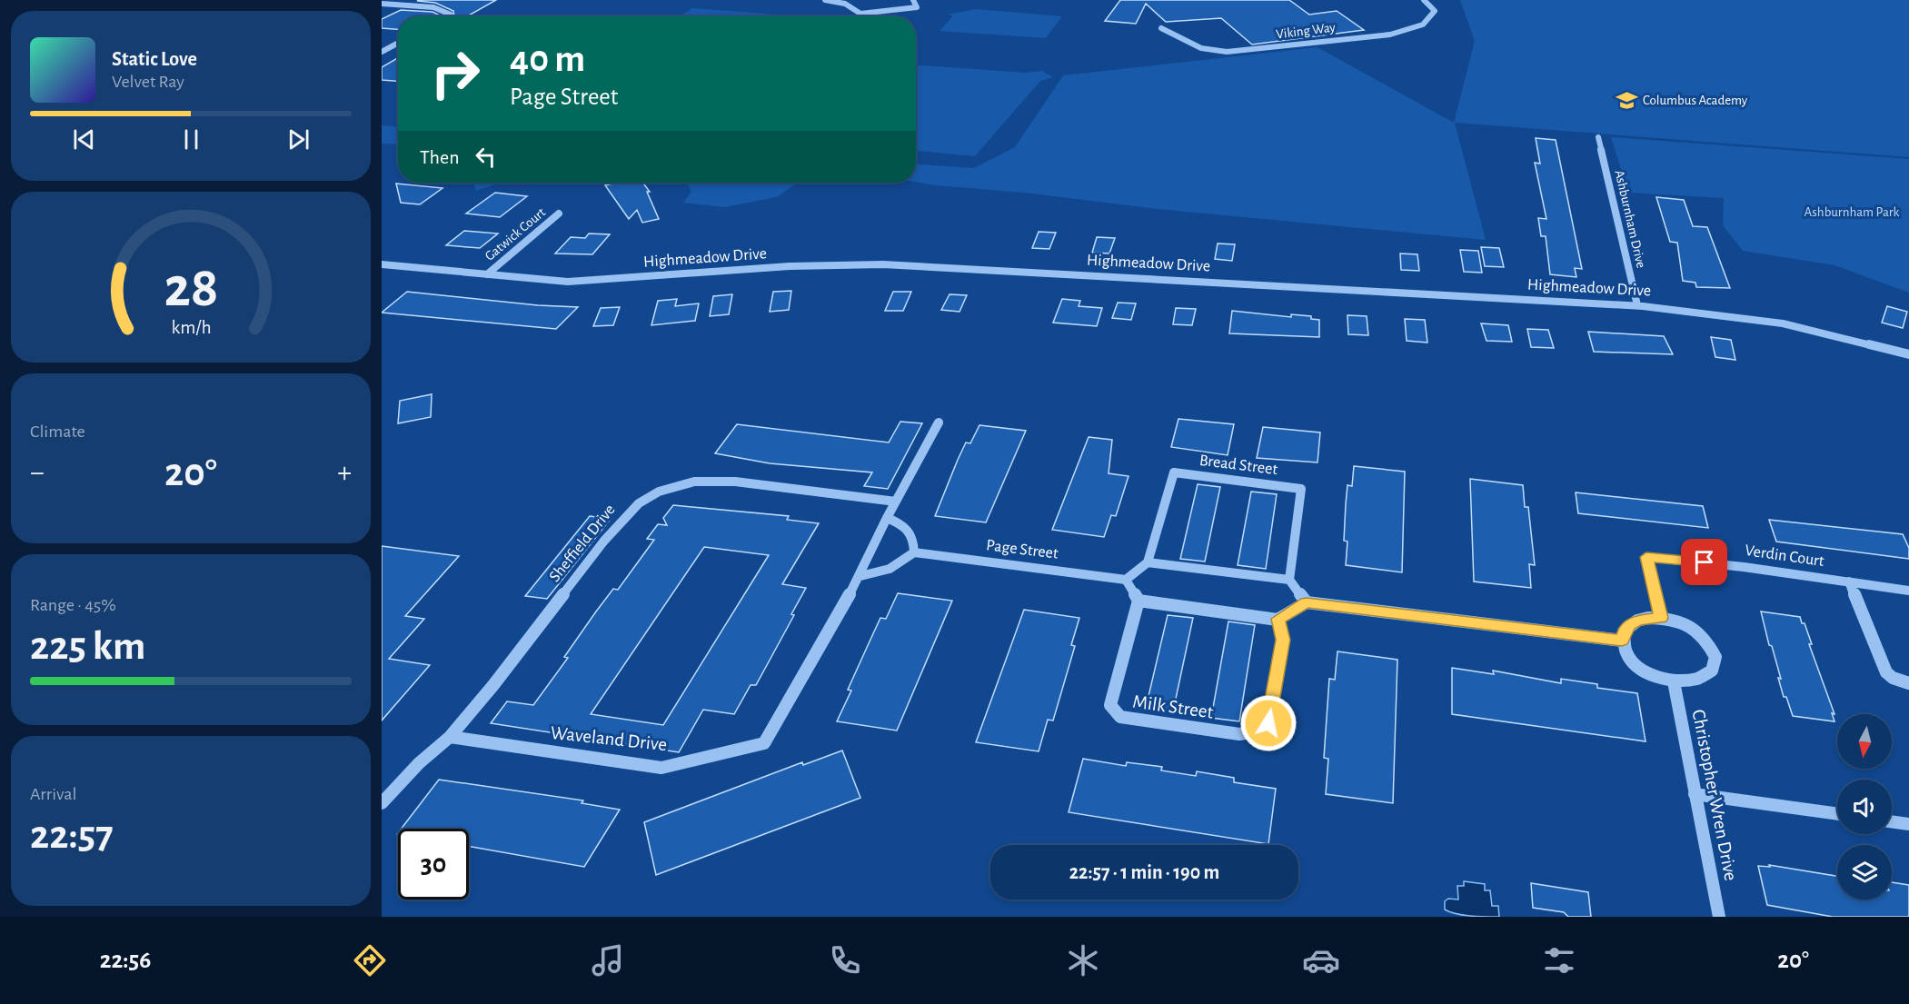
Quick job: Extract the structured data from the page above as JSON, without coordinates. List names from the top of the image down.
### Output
{
  "streets": {
    "street": [
      "Viking Way",
      "Ashburnham Drive",
      "Gatwick Court",
      "Highmeadow Drive",
      "Bread Street",
      "Sheffield Drive",
      "Page Street",
      "Verdin Court",
      "Milk Street",
      "Waveland Drive",
      "Christopher Wren Drive"
    ]
  },
  "crossings": [
    ["Ashburnham Drive", "Highmeadow Drive"],
    ["Gatwick Court", "Highmeadow Drive"],
    ["Sheffield Drive", "Waveland Drive"],
    ["Verdin Court", "Christopher Wren Drive"]
  ],
  "parks": ["Ashburnham Park"],
  "places": {
    "school or university": ["Columbus Academy"]
  },
  "north": "bottom",
  "page": {
    "turn": ["40 m", "Page Street"],
    "song": ["Static Love", "Velvet Ray"],
    "then": "Then",
    "tile": [
      "Climate",
      ["Range · 45%", "225 km"],
      ["Arrival", "22:57"]
    ],
    "heat": ["−", "20°", "+"],
    "limit": "30",
    "trip": "22:57 · 1 min · 190 m",
    "tabs": ["22:56", "20°"],
    "gauge": ["28", "km/h"]
  }
}
